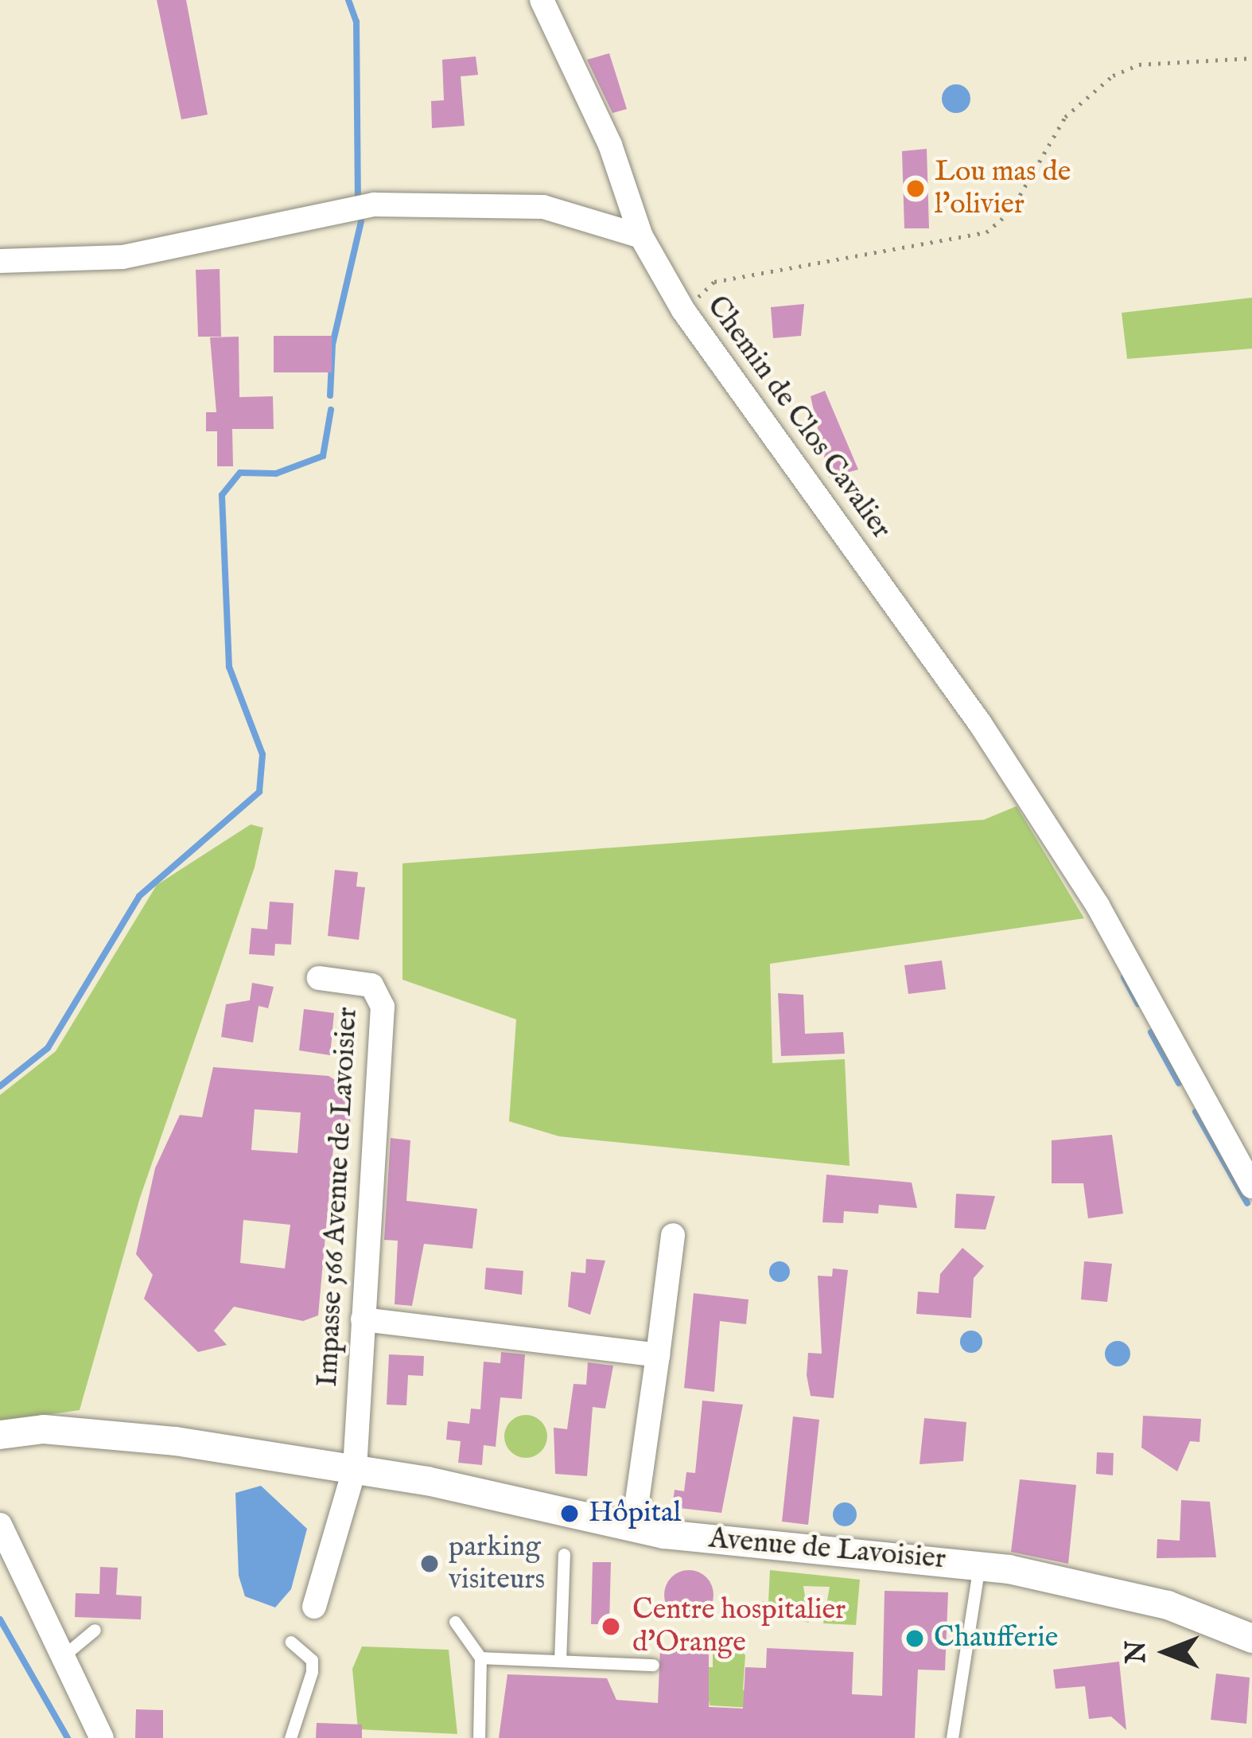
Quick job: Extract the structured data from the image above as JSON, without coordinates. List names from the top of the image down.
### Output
{
  "streets": {
    "street": ["Chemin de Clos Cavalier", "Impasse 566 Avenue de Lavoisier", "Avenue de Lavoisier"]
  },
  "crossings": [
    ["Impasse 566 Avenue de Lavoisier", "Avenue de Lavoisier"]
  ],
  "places": [
    "Lou mas de l'olivier",
    "Hôpital",
    "parking visiteurs",
    "Centre hospitalier d'Orange",
    "Chaufferie"
  ],
  "north": "left"
}
